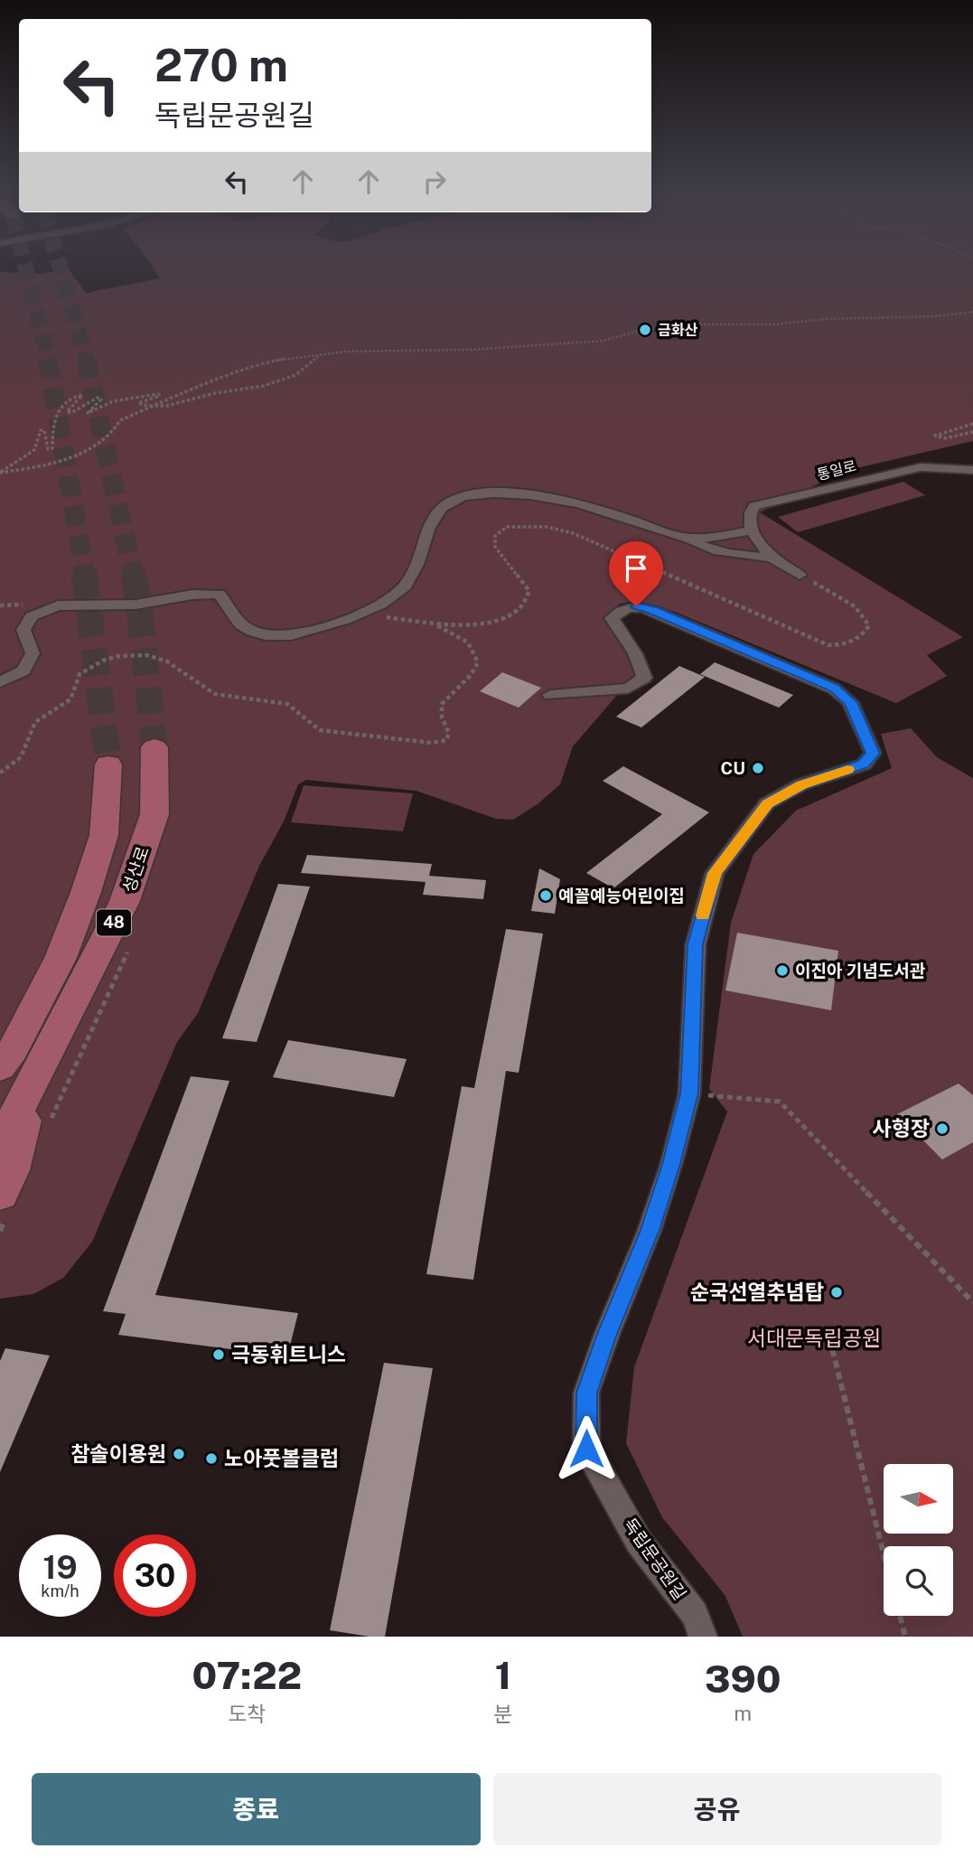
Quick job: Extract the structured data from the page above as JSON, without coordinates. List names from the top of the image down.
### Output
{
  "streets": {
    "main road": ["성산로", "48"],
    "street": ["통일로", "독립문공원길"]
  },
  "crossings": [
    ["성산로", "48"]
  ],
  "parks": ["서대문독립공원"],
  "places": [
    "금화산",
    "CU",
    "예꼴예능어린이집",
    "이진아 기념도서관",
    "사형장",
    "순국선열추념탑",
    "극동휘트니스",
    "참솔이용원",
    "노아풋볼클럽"
  ],
  "north": "right",
  "page": {
    "turn": ["270 m", "독립문공원길"],
    "speed": "19 km/h",
    "limit": "30",
    "eta": [
      "07:22",
      "도착",
      "1",
      "분",
      "390",
      "m"
    ],
    "buttons": ["종료", "공유"]
  }
}
